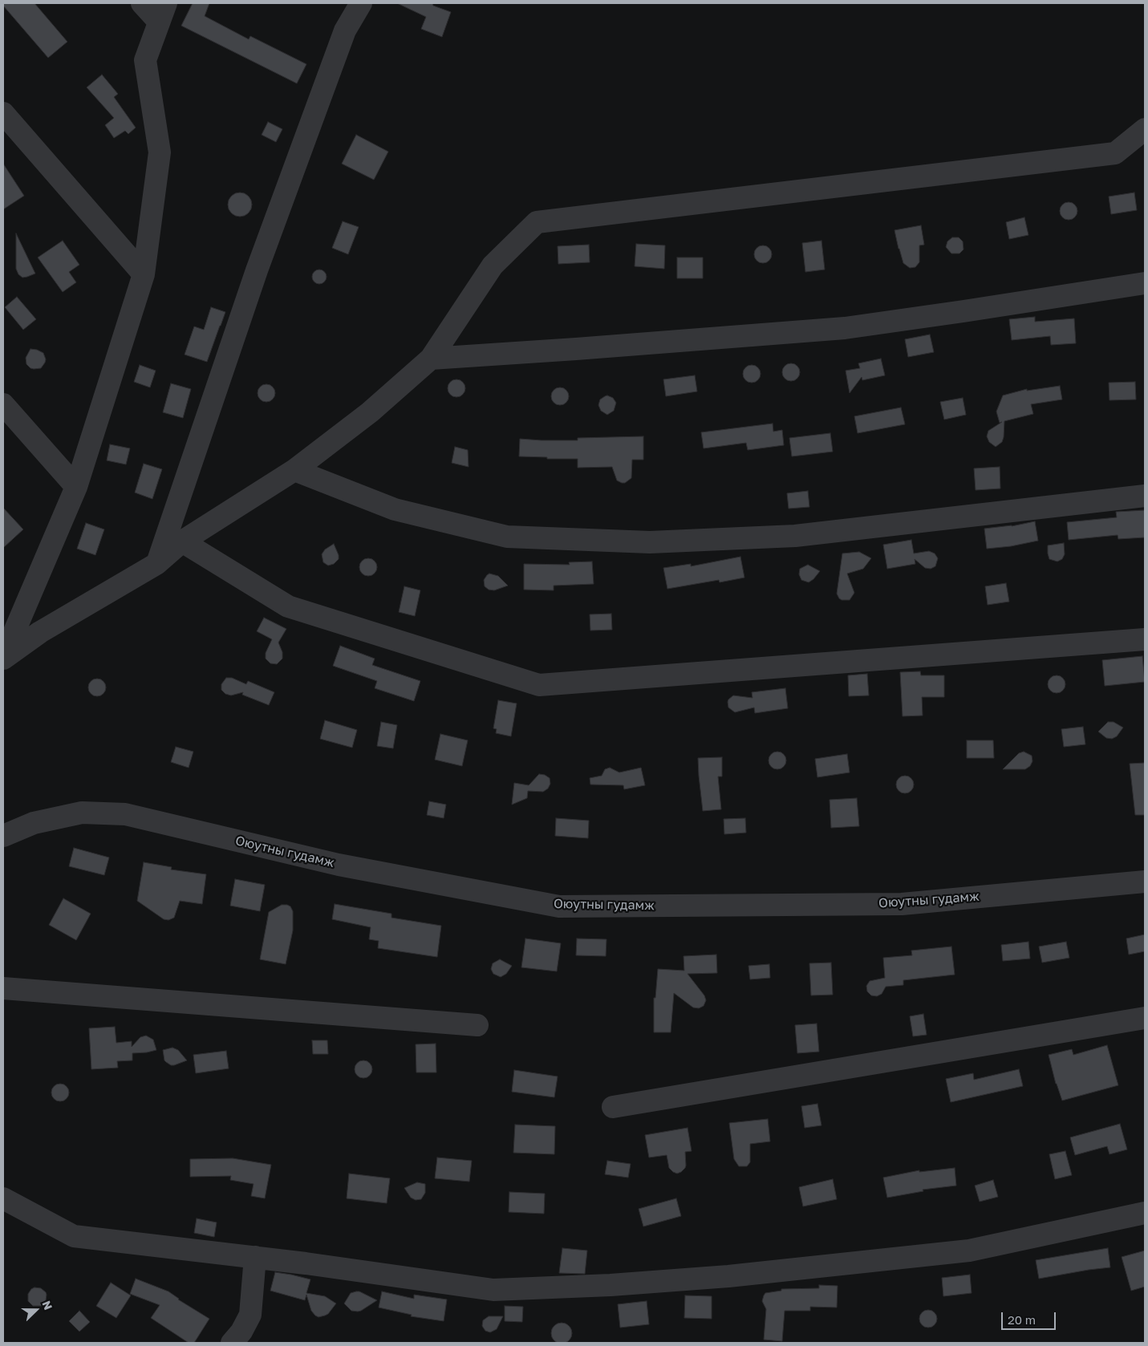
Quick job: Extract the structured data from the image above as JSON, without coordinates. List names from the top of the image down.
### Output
{
  "streets": {
    "street": ["Оюутны гудамж"]
  },
  "scale_bar": "20 m",
  "north": "right"
}
